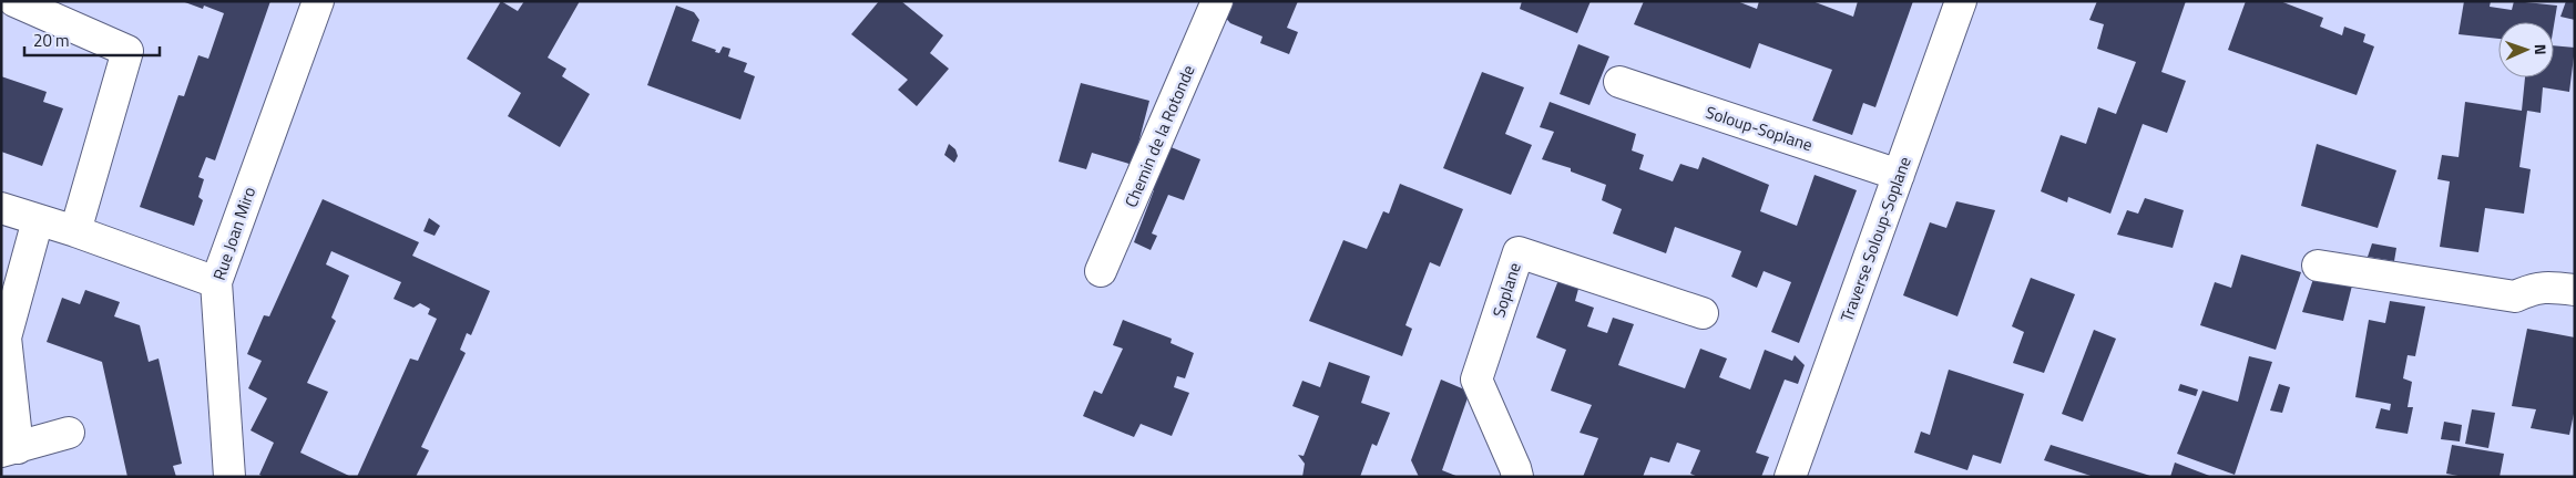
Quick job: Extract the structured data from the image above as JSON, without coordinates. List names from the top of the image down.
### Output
{
  "streets": {
    "street": [
      "Soloup-Soplane",
      "Chemin de la Rotonde",
      "Rue Joan Miro",
      "Traverse Soloup-Soplane",
      "Soplane"
    ]
  },
  "crossings": [
    ["Soloup-Soplane", "Traverse Soloup-Soplane"]
  ],
  "scale_bar": "20 m",
  "north": "right"
}
